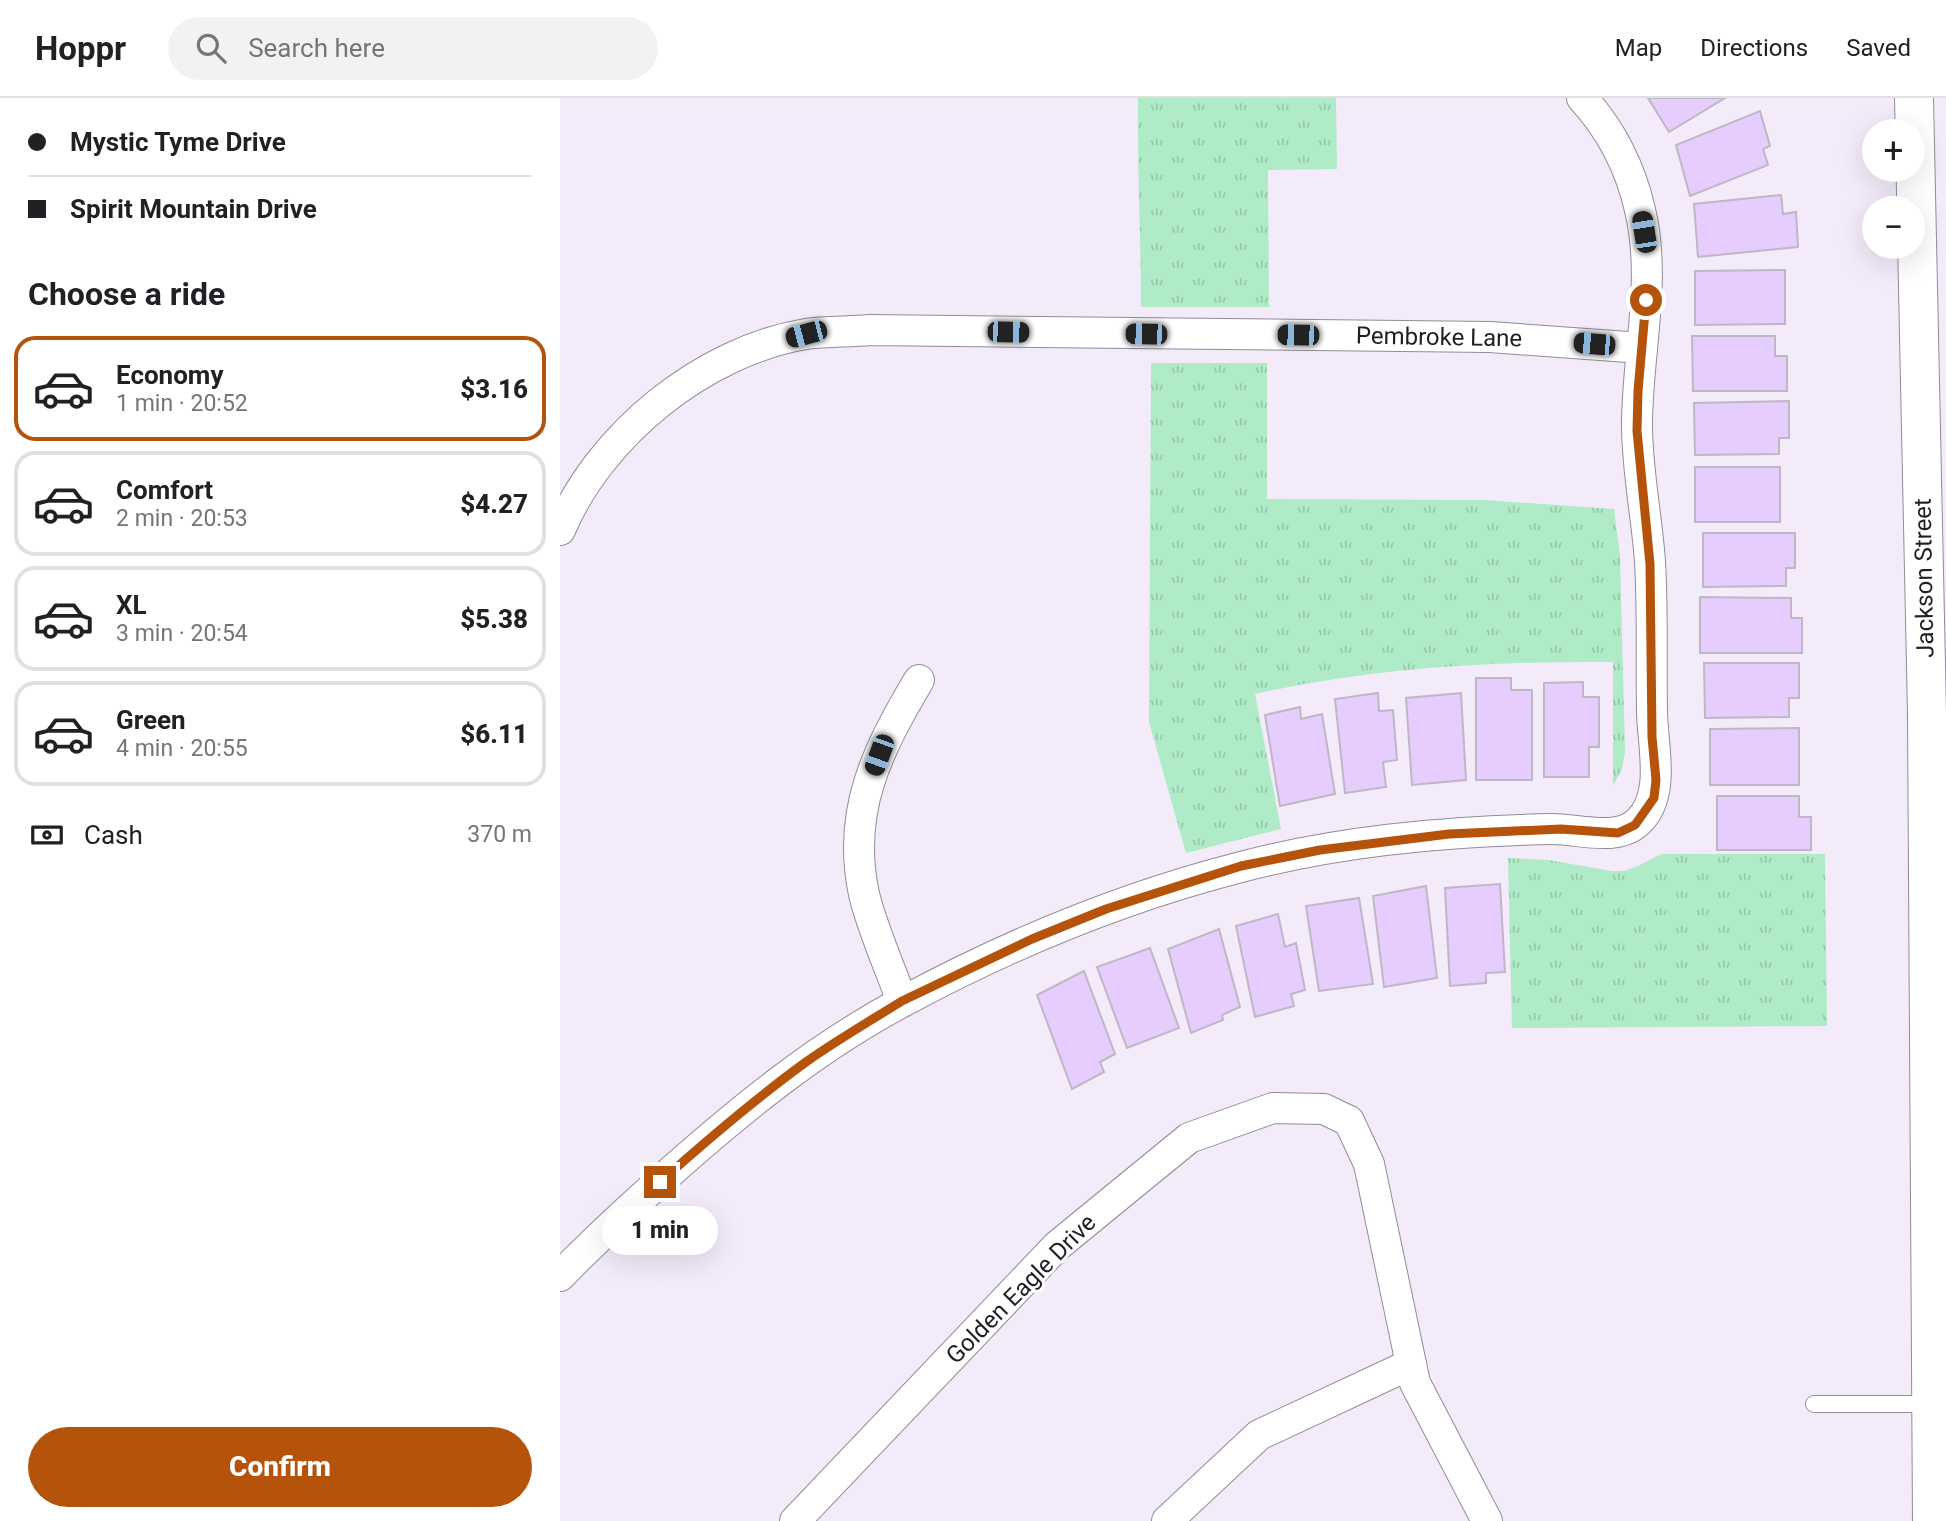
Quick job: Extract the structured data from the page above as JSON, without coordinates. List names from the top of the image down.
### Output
{
  "streets": {
    "main road": ["Jackson Street"],
    "street": ["Pembroke Lane", "Golden Eagle Drive"]
  },
  "page": {
    "header": "Hoppr",
    "search": "Search here",
    "nav": ["Map", "Directions", "Saved"],
    "banner": ["Mystic Tyme Drive", "Spirit Mountain Drive"],
    "map_buttons": ["+", "−"],
    "heading": "Choose a ride",
    "list": [
      {
        "name": "Economy",
        "note": "1 min · 20:52",
        "value": "$3.16"
      },
      {
        "name": "Comfort",
        "note": "2 min · 20:53",
        "value": "$4.27"
      },
      {
        "name": "XL",
        "note": "3 min · 20:54",
        "value": "$5.38"
      },
      {
        "name": "Green",
        "note": "4 min · 20:55",
        "value": "$6.11"
      }
    ],
    "pay": ["Cash", "370 m"],
    "bubble": "1 min",
    "buttons": "Confirm"
  }
}
